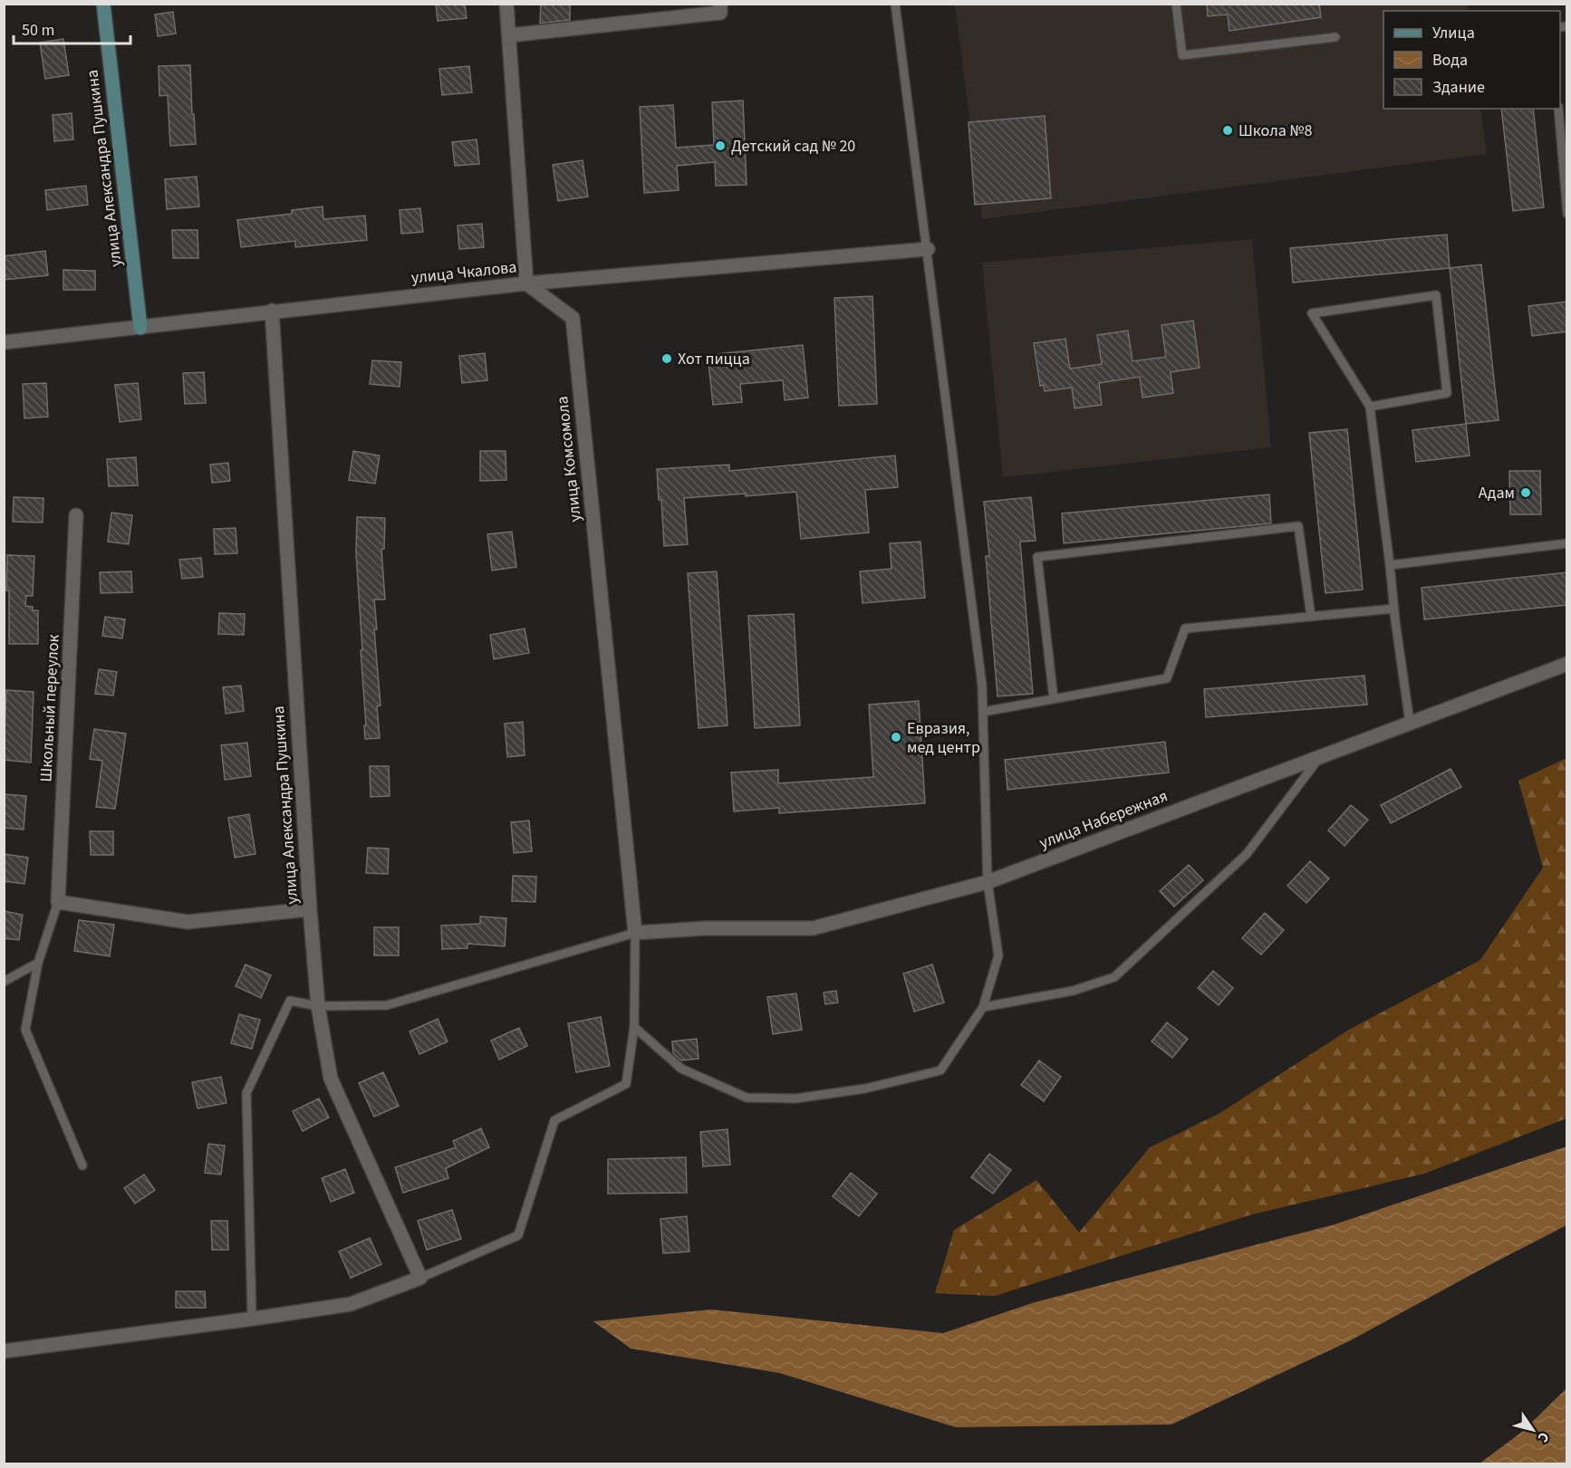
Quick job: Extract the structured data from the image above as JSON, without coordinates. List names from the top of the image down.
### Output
{
  "streets": {
    "street": [
      "улица Александра Пушкина",
      "улица Чкалова",
      "улица Комсомола",
      "Школьный переулок",
      "улица Набережная"
    ]
  },
  "crossings": [
    ["улица Александра Пушкина", "улица Чкалова"],
    ["улица Чкалова", "улица Комсомола"],
    ["улица Комсомола", "улица Набережная"]
  ],
  "places": [
    "Школа №8",
    "Детский сад № 20",
    "Хот пицца",
    "Адам",
    "Евразия, мед центр"
  ],
  "legend": ["Улица", "Вода", "Здание"],
  "scale_bar": "50 m",
  "north": "bottom right"
}
